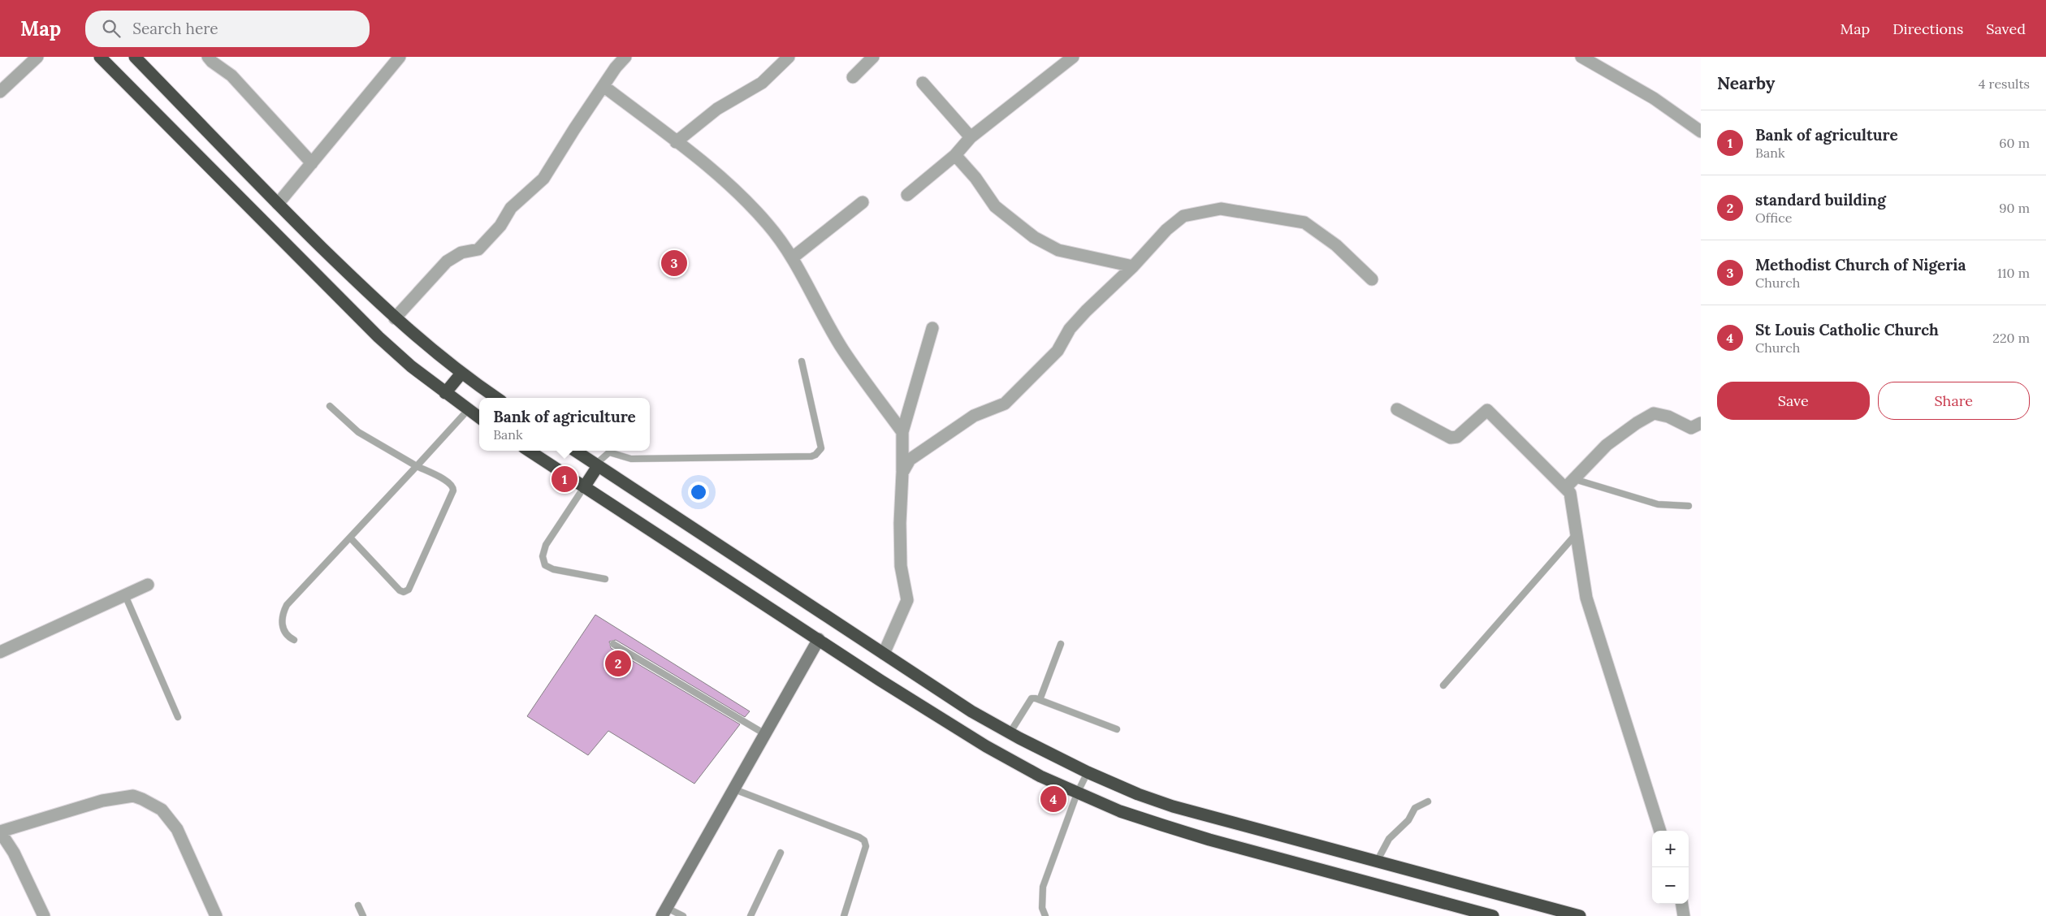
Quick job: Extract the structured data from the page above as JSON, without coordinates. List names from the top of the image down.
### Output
{
  "page": {
    "header": "Map",
    "search": "Search here",
    "nav": ["Map", "Directions", "Saved"],
    "heading": ["Nearby", "4 results"],
    "list": [
      {
        "mark": "1",
        "name": "Bank of agriculture",
        "note": "Bank",
        "value": "60 m"
      },
      {
        "mark": "2",
        "name": "standard building",
        "note": "Office",
        "value": "90 m"
      },
      {
        "mark": "3",
        "name": "Methodist Church of Nigeria",
        "note": "Church",
        "value": "110 m"
      },
      {
        "mark": "4",
        "name": "St Louis Catholic Church",
        "note": "Church",
        "value": "220 m"
      }
    ],
    "pins": [
      "3",
      "1",
      "2",
      "4"
    ],
    "buttons": ["Save", "Share"],
    "popup": ["Bank of agriculture", "Bank"],
    "map_buttons": ["+", "−"]
  }
}
